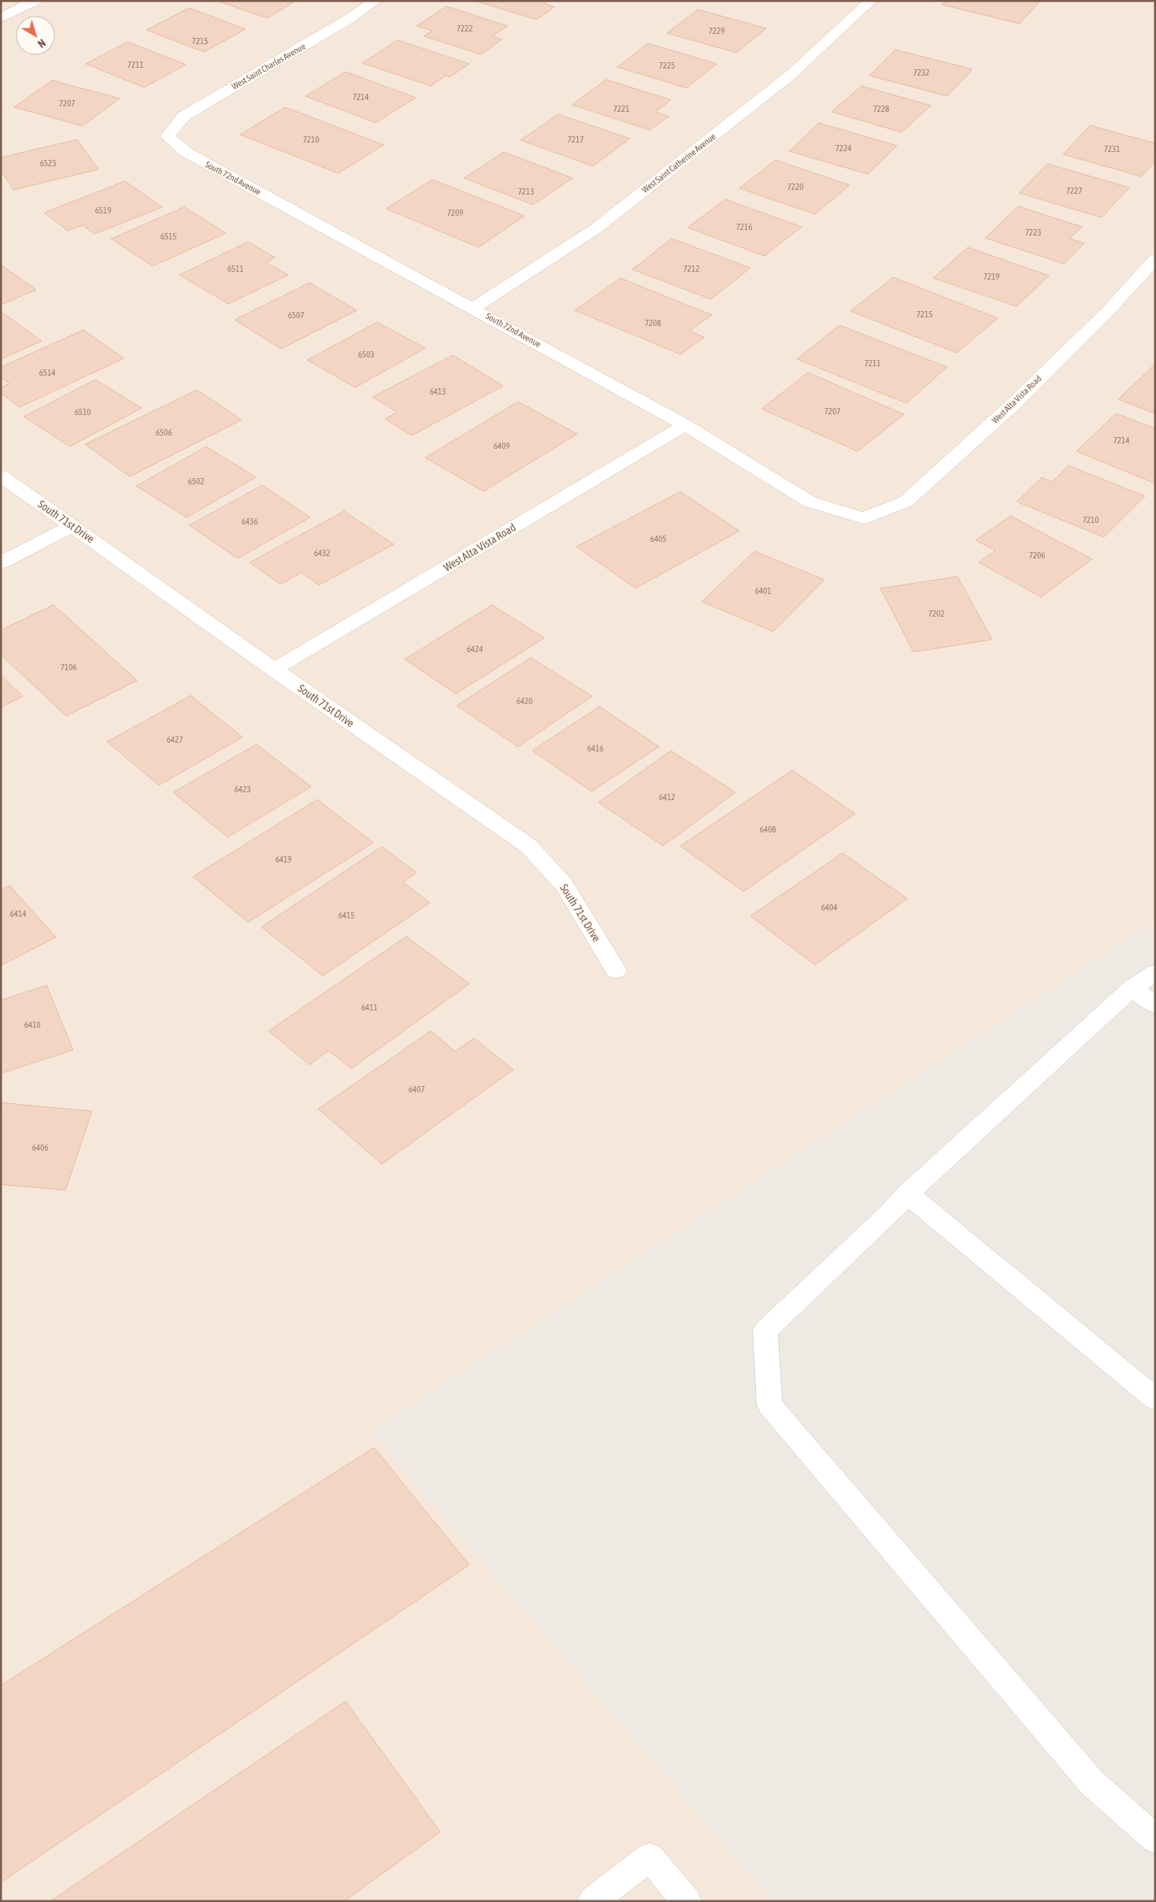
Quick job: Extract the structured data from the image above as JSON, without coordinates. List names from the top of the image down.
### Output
{
  "streets": {
    "street": [
      "West Saint Charles Avenue",
      "West Saint Catherine Avenue",
      "South 72nd Avenue",
      "West Alta Vista Road",
      "South 71st Drive"
    ]
  },
  "crossings": [
    ["West Saint Charles Avenue", "South 72nd Avenue"],
    ["West Saint Catherine Avenue", "South 72nd Avenue"],
    ["South 72nd Avenue", "West Alta Vista Road"],
    ["West Alta Vista Road", "South 71st Drive"]
  ],
  "house_numbers": [
    "7222",
    "7229",
    "7215",
    "7211",
    "7225",
    "7232",
    "7214",
    "7207",
    "7221",
    "7228",
    "7210",
    "7217",
    "7224",
    "7231",
    "6523",
    "7220",
    "7227",
    "7213",
    "6519",
    "7209",
    "7216",
    "7223",
    "6515",
    "6511",
    "7212",
    "7219",
    "7215",
    "6507",
    "7208",
    "6503",
    "7211",
    "6514",
    "6413",
    "7207",
    "6510",
    "6506",
    "7214",
    "6409",
    "6502",
    "7210",
    "6436",
    "6405",
    "6432",
    "7206",
    "6401",
    "7202",
    "6424",
    "7106",
    "6420",
    "6427",
    "6416",
    "6423",
    "6412",
    "6408",
    "6419",
    "6404",
    "6414",
    "6415",
    "6411",
    "6410",
    "6407",
    "6406"
  ],
  "north": "bottom right"
}
